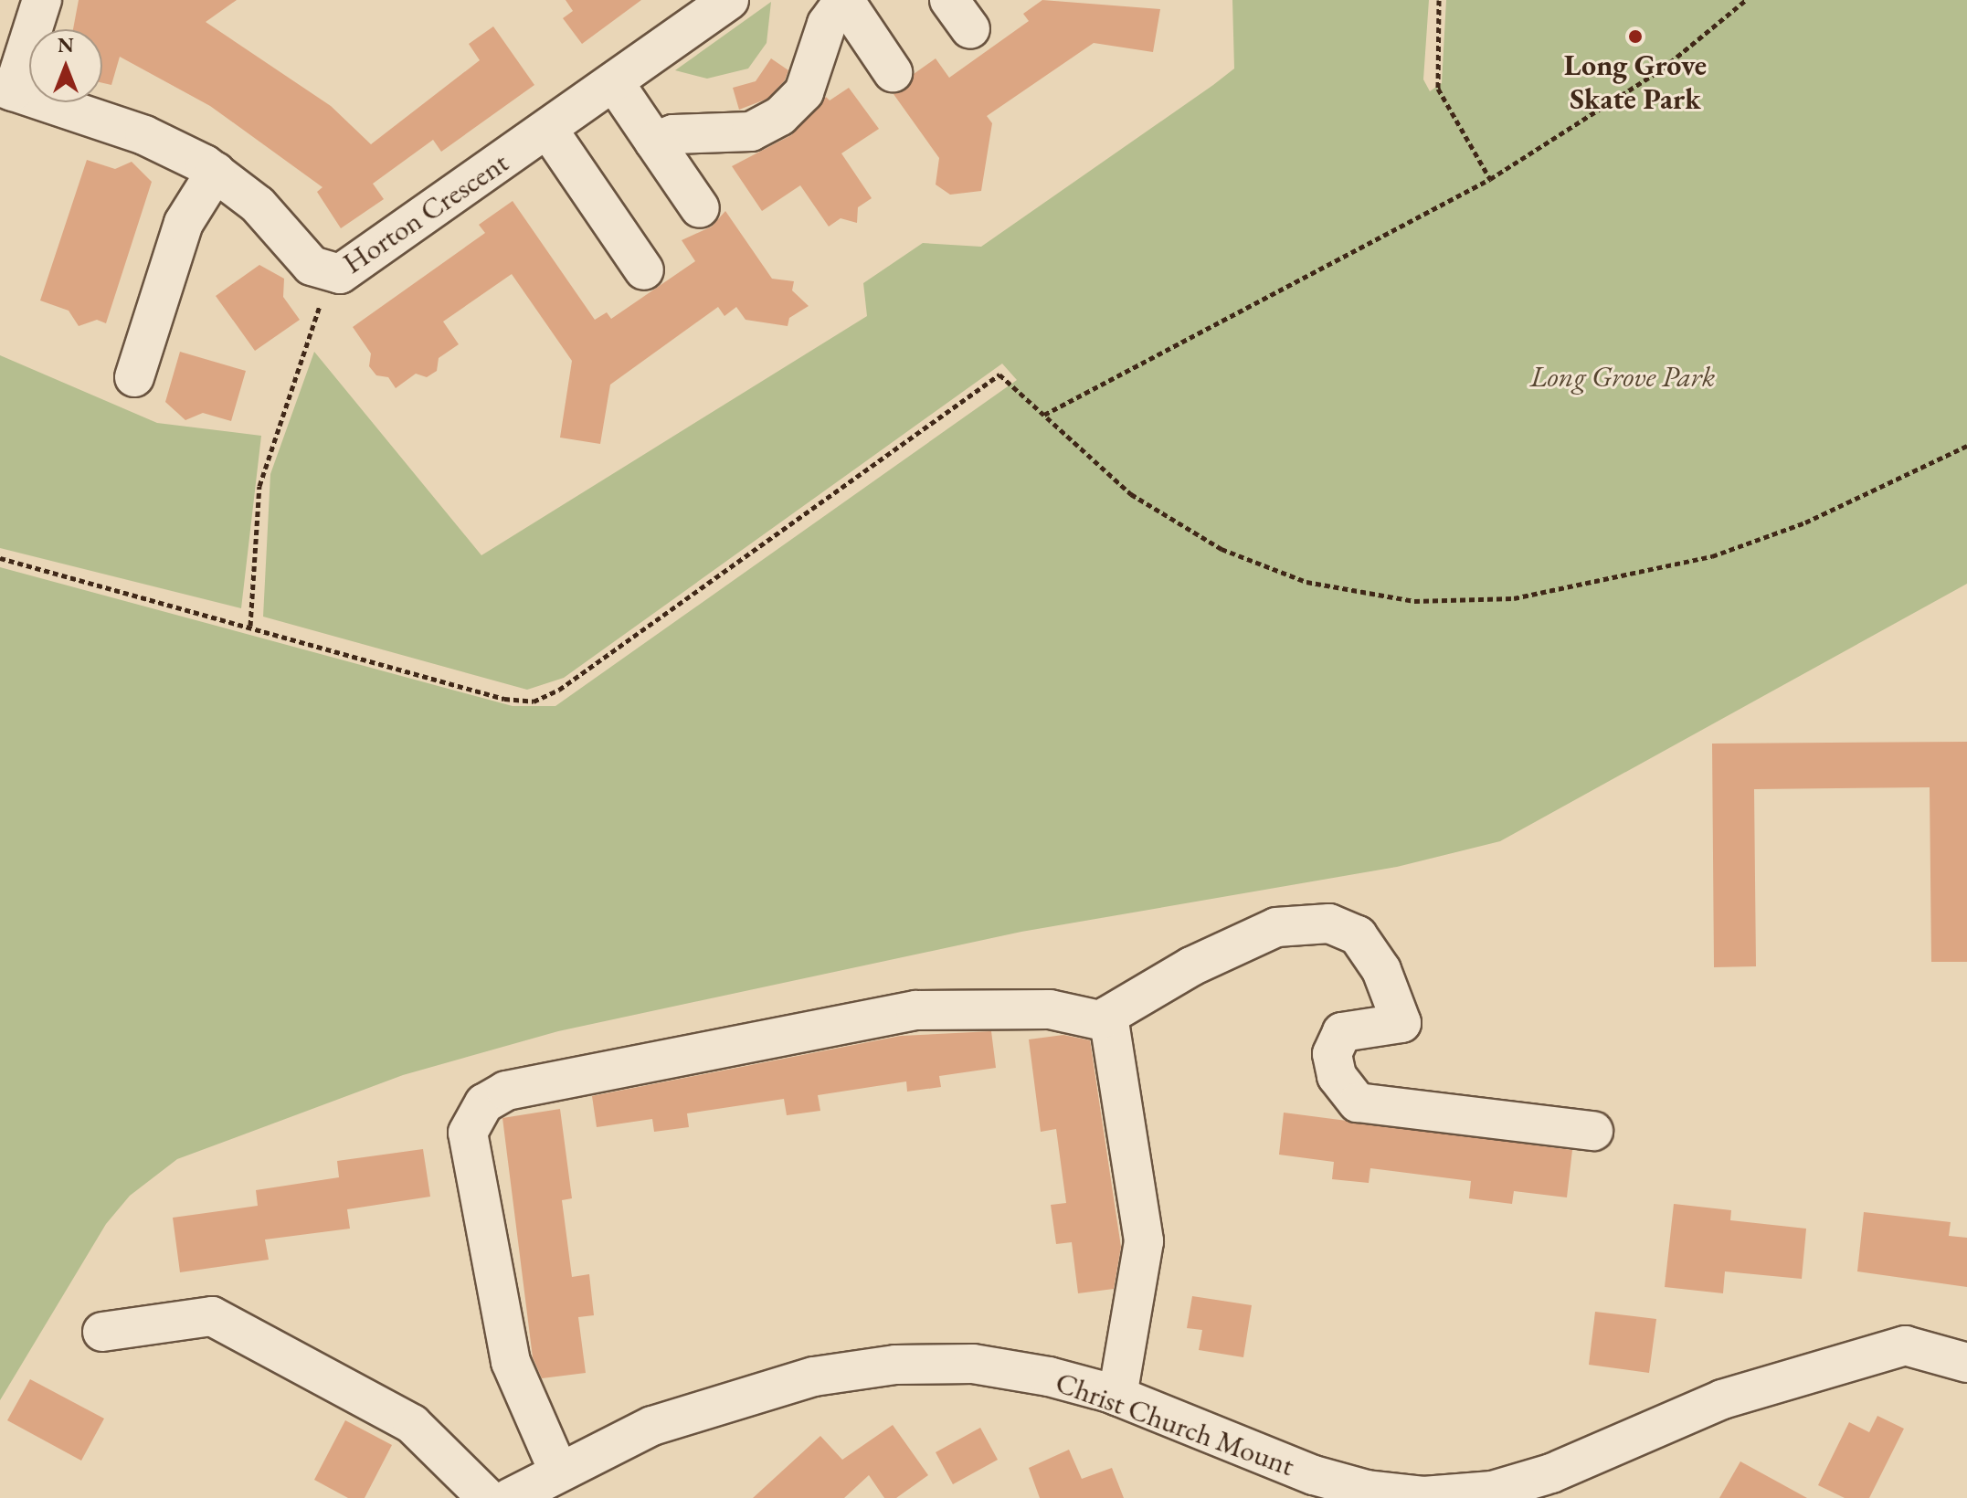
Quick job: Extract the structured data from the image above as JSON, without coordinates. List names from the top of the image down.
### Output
{
  "streets": {
    "street": ["Horton Crescent", "Christ Church Mount"]
  },
  "parks": ["Long Grove Park"],
  "places": ["Long Grove Skate Park"],
  "north": "top"
}
